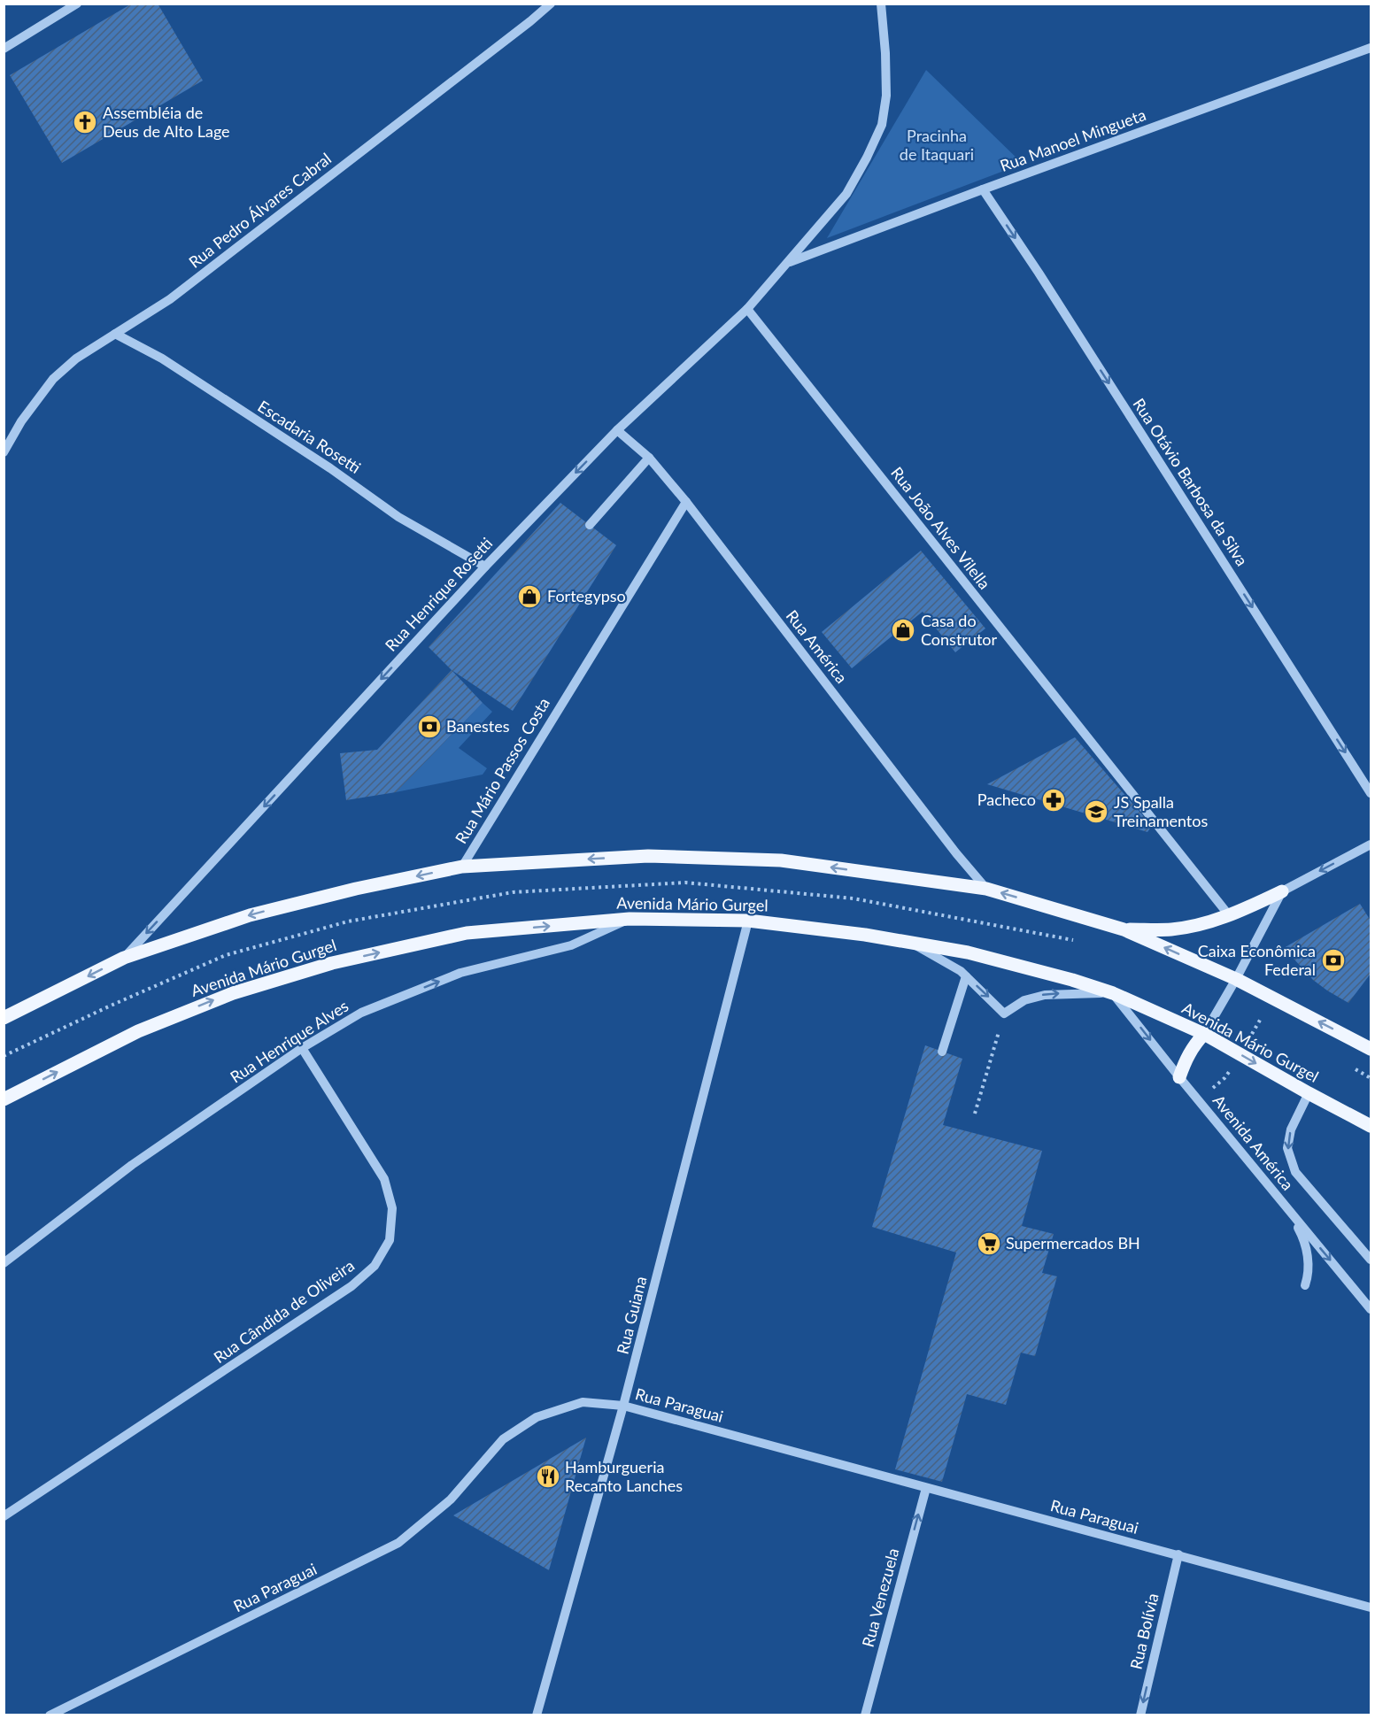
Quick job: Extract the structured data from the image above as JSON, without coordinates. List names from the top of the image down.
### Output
{
  "streets": {
    "main road": ["Avenida Mário Gurgel"],
    "street": [
      "Rua Manoel Mingueta",
      "Rua Pedro Álvares Cabral",
      "Escadaria Rosetti",
      "Rua Otávio Barbosa da Silva",
      "Rua João Alves Vilella",
      "Rua Henrique Rosetti",
      "Rua América",
      "Rua Mário Passos Costa",
      "Rua Henrique Alves",
      "Avenida América",
      "Rua Cândida de Oliveira",
      "Rua Guiana",
      "Rua Paraguai",
      "Rua Venezuela",
      "Rua Bolívia"
    ]
  },
  "crossings": [
    ["Rua Manoel Mingueta", "Rua Otávio Barbosa da Silva"],
    ["Rua Manoel Mingueta", "Rua Henrique Rosetti"],
    ["Rua Pedro Álvares Cabral", "Escadaria Rosetti"],
    ["Escadaria Rosetti", "Rua Henrique Rosetti"],
    ["Rua João Alves Vilella", "Rua Henrique Rosetti"],
    ["Rua Henrique Rosetti", "Rua América"],
    ["Rua América", "Rua Mário Passos Costa"],
    ["Avenida Mário Gurgel", "Rua Henrique Alves"],
    ["Avenida Mário Gurgel", "Avenida América"],
    ["Avenida Mário Gurgel", "Rua Guiana"],
    ["Rua Henrique Alves", "Rua Cândida de Oliveira"],
    ["Rua Guiana", "Rua Paraguai"],
    ["Rua Paraguai", "Rua Venezuela"],
    ["Rua Paraguai", "Rua Bolívia"]
  ],
  "one_way": [
    "Rua Otávio Barbosa da Silva",
    "Rua Henrique Rosetti",
    "Rua Henrique Alves",
    "Rua Venezuela",
    "Rua Bolívia"
  ],
  "parks": ["Pracinha de Itaquari"],
  "places": {
    "church": ["Assembléia de Deus de Alto Lage"],
    "shop": ["Fortegypso", "Casa do Construtor"],
    "bank": ["Banestes", "Caixa Econômica Federal"],
    "pharmacy": ["Pacheco"],
    "school or university": ["JS Spalla Treinamentos"],
    "supermarket": ["Supermercados BH"],
    "restaurant": ["Hamburgueria Recanto Lanches"]
  }
}
